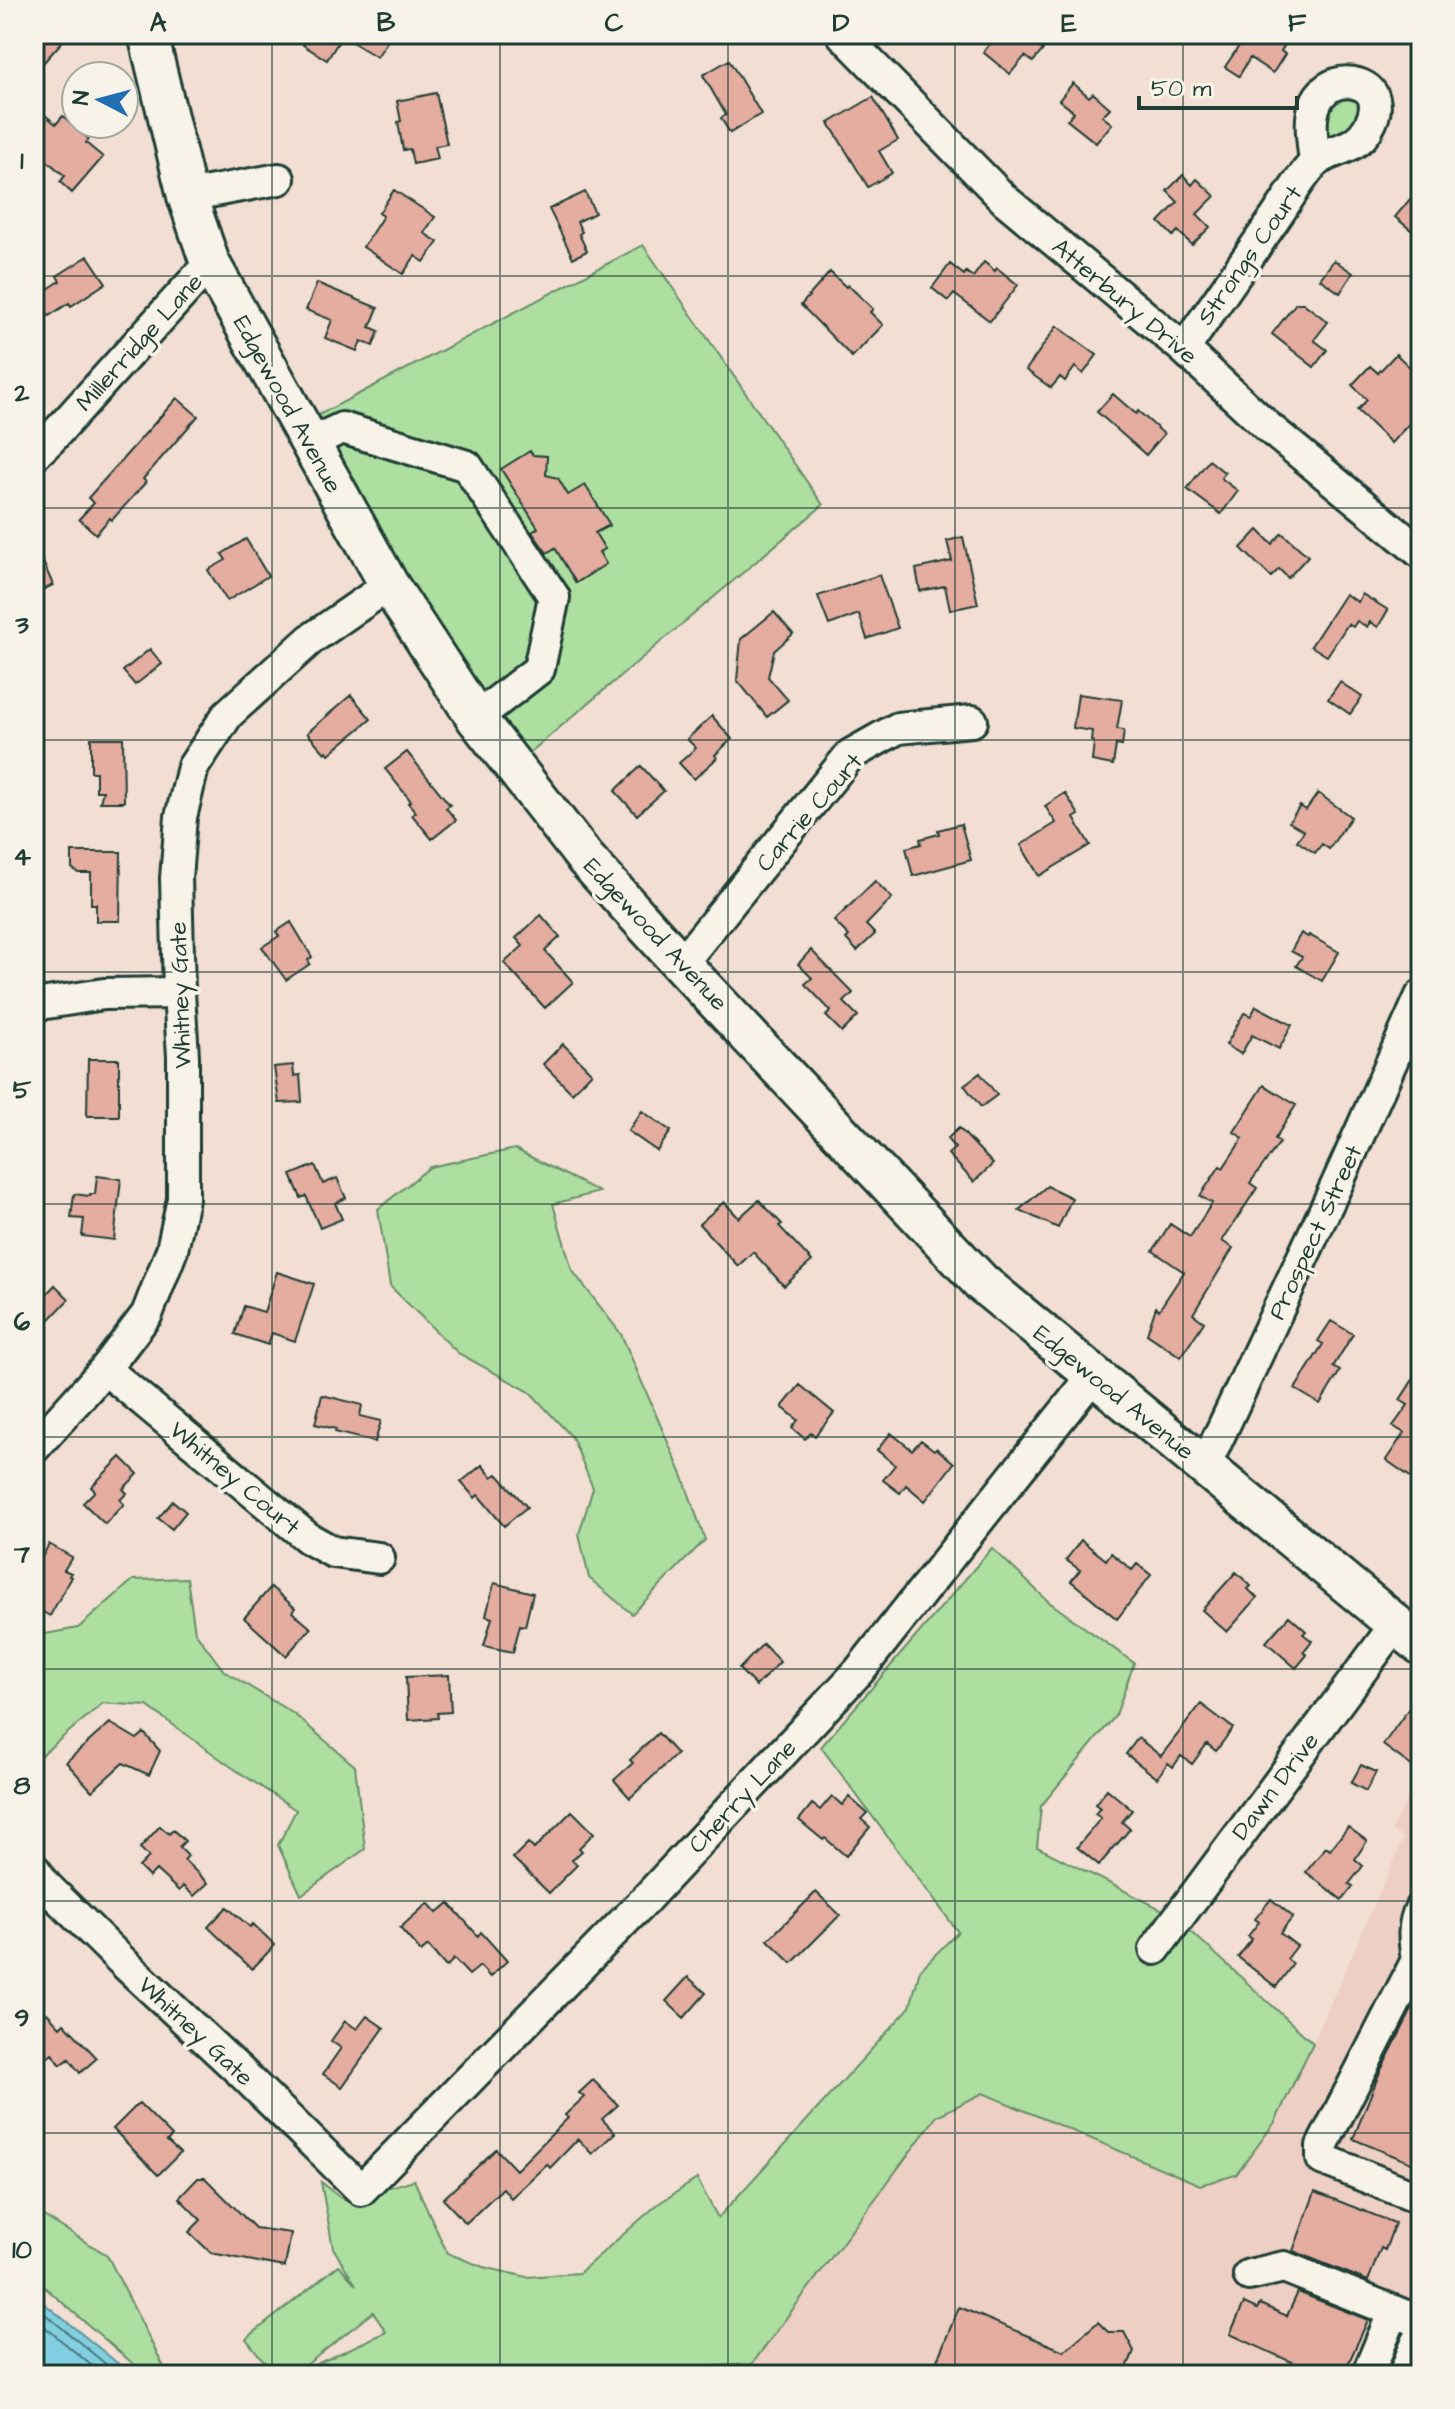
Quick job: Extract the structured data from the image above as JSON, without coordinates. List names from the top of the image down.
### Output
{
  "streets": {
    "main road": ["Edgewood Avenue"],
    "street": [
      "Strongs Court",
      "Atterbury Drive",
      "Millerridge Lane",
      "Carrie Court",
      "Whitney Gate",
      "Prospect Street",
      "Whitney Court",
      "Dawn Drive",
      "Cherry Lane"
    ]
  },
  "crossings": [
    ["Strongs Court", "Atterbury Drive"],
    ["Millerridge Lane", "Edgewood Avenue"],
    ["Edgewood Avenue", "Carrie Court"],
    ["Edgewood Avenue", "Whitney Gate"],
    ["Edgewood Avenue", "Prospect Street"],
    ["Edgewood Avenue", "Dawn Drive"],
    ["Edgewood Avenue", "Cherry Lane"],
    ["Whitney Gate", "Whitney Court"],
    ["Whitney Gate", "Cherry Lane"]
  ],
  "scale_bar": "50 m",
  "north": "left",
  "grid": {
    "columns": [
      "A",
      "B",
      "C",
      "D",
      "E",
      "F"
    ],
    "rows": [
      "1",
      "2",
      "3",
      "4",
      "5",
      "6",
      "7",
      "8",
      "9",
      "10"
    ]
  }
}
